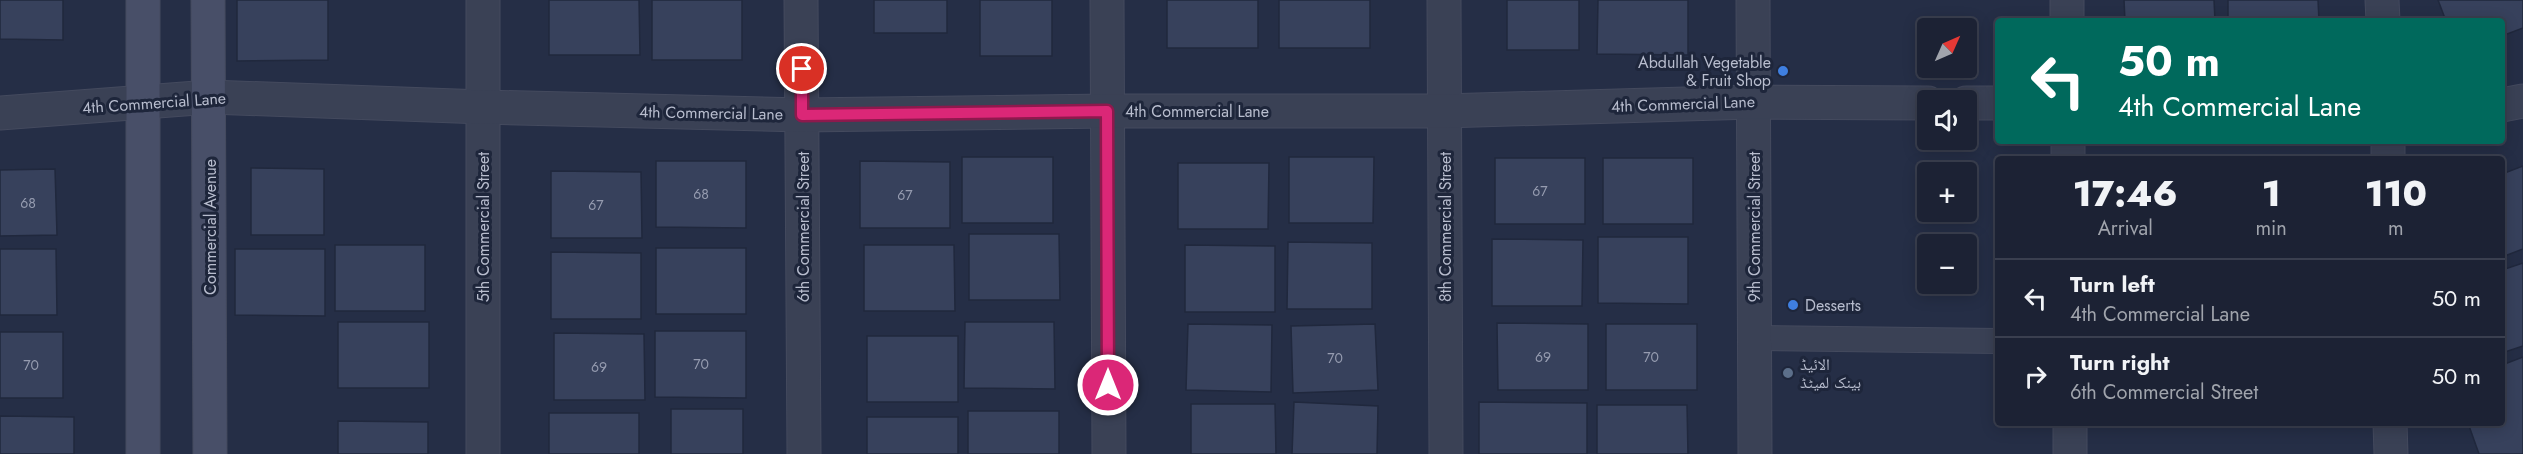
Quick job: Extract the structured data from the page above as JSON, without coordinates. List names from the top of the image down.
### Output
{
  "streets": {
    "main road": ["Commercial Avenue"],
    "street": [
      "4th Commercial Lane",
      "5th Commercial Street",
      "6th Commercial Street",
      "8th Commercial Street",
      "9th Commercial Street"
    ]
  },
  "crossings": [
    ["4th Commercial Lane", "Commercial Avenue"],
    ["4th Commercial Lane", "5th Commercial Street"],
    ["4th Commercial Lane", "6th Commercial Street"],
    ["4th Commercial Lane", "8th Commercial Street"],
    ["4th Commercial Lane", "9th Commercial Street"]
  ],
  "places": ["Abdullah Vegetable & Fruit Shop", "Desserts", "الائیڈ بینک لمیٹڈ"],
  "house_numbers": [
    "67",
    "68",
    "67",
    "68",
    "67",
    "69",
    "70",
    "70",
    "70",
    "70",
    "69"
  ],
  "north": "top right",
  "page": {
    "map_buttons": ["+", "−"],
    "turn": ["50 m", "4th Commercial Lane"],
    "eta": [
      "17:46",
      "Arrival",
      "1",
      "min",
      "110",
      "m"
    ],
    "list": [
      {
        "name": "Turn left",
        "note": "4th Commercial Lane",
        "value": "50 m"
      },
      {
        "name": "Turn right",
        "note": "6th Commercial Street",
        "value": "50 m"
      }
    ]
  }
}
